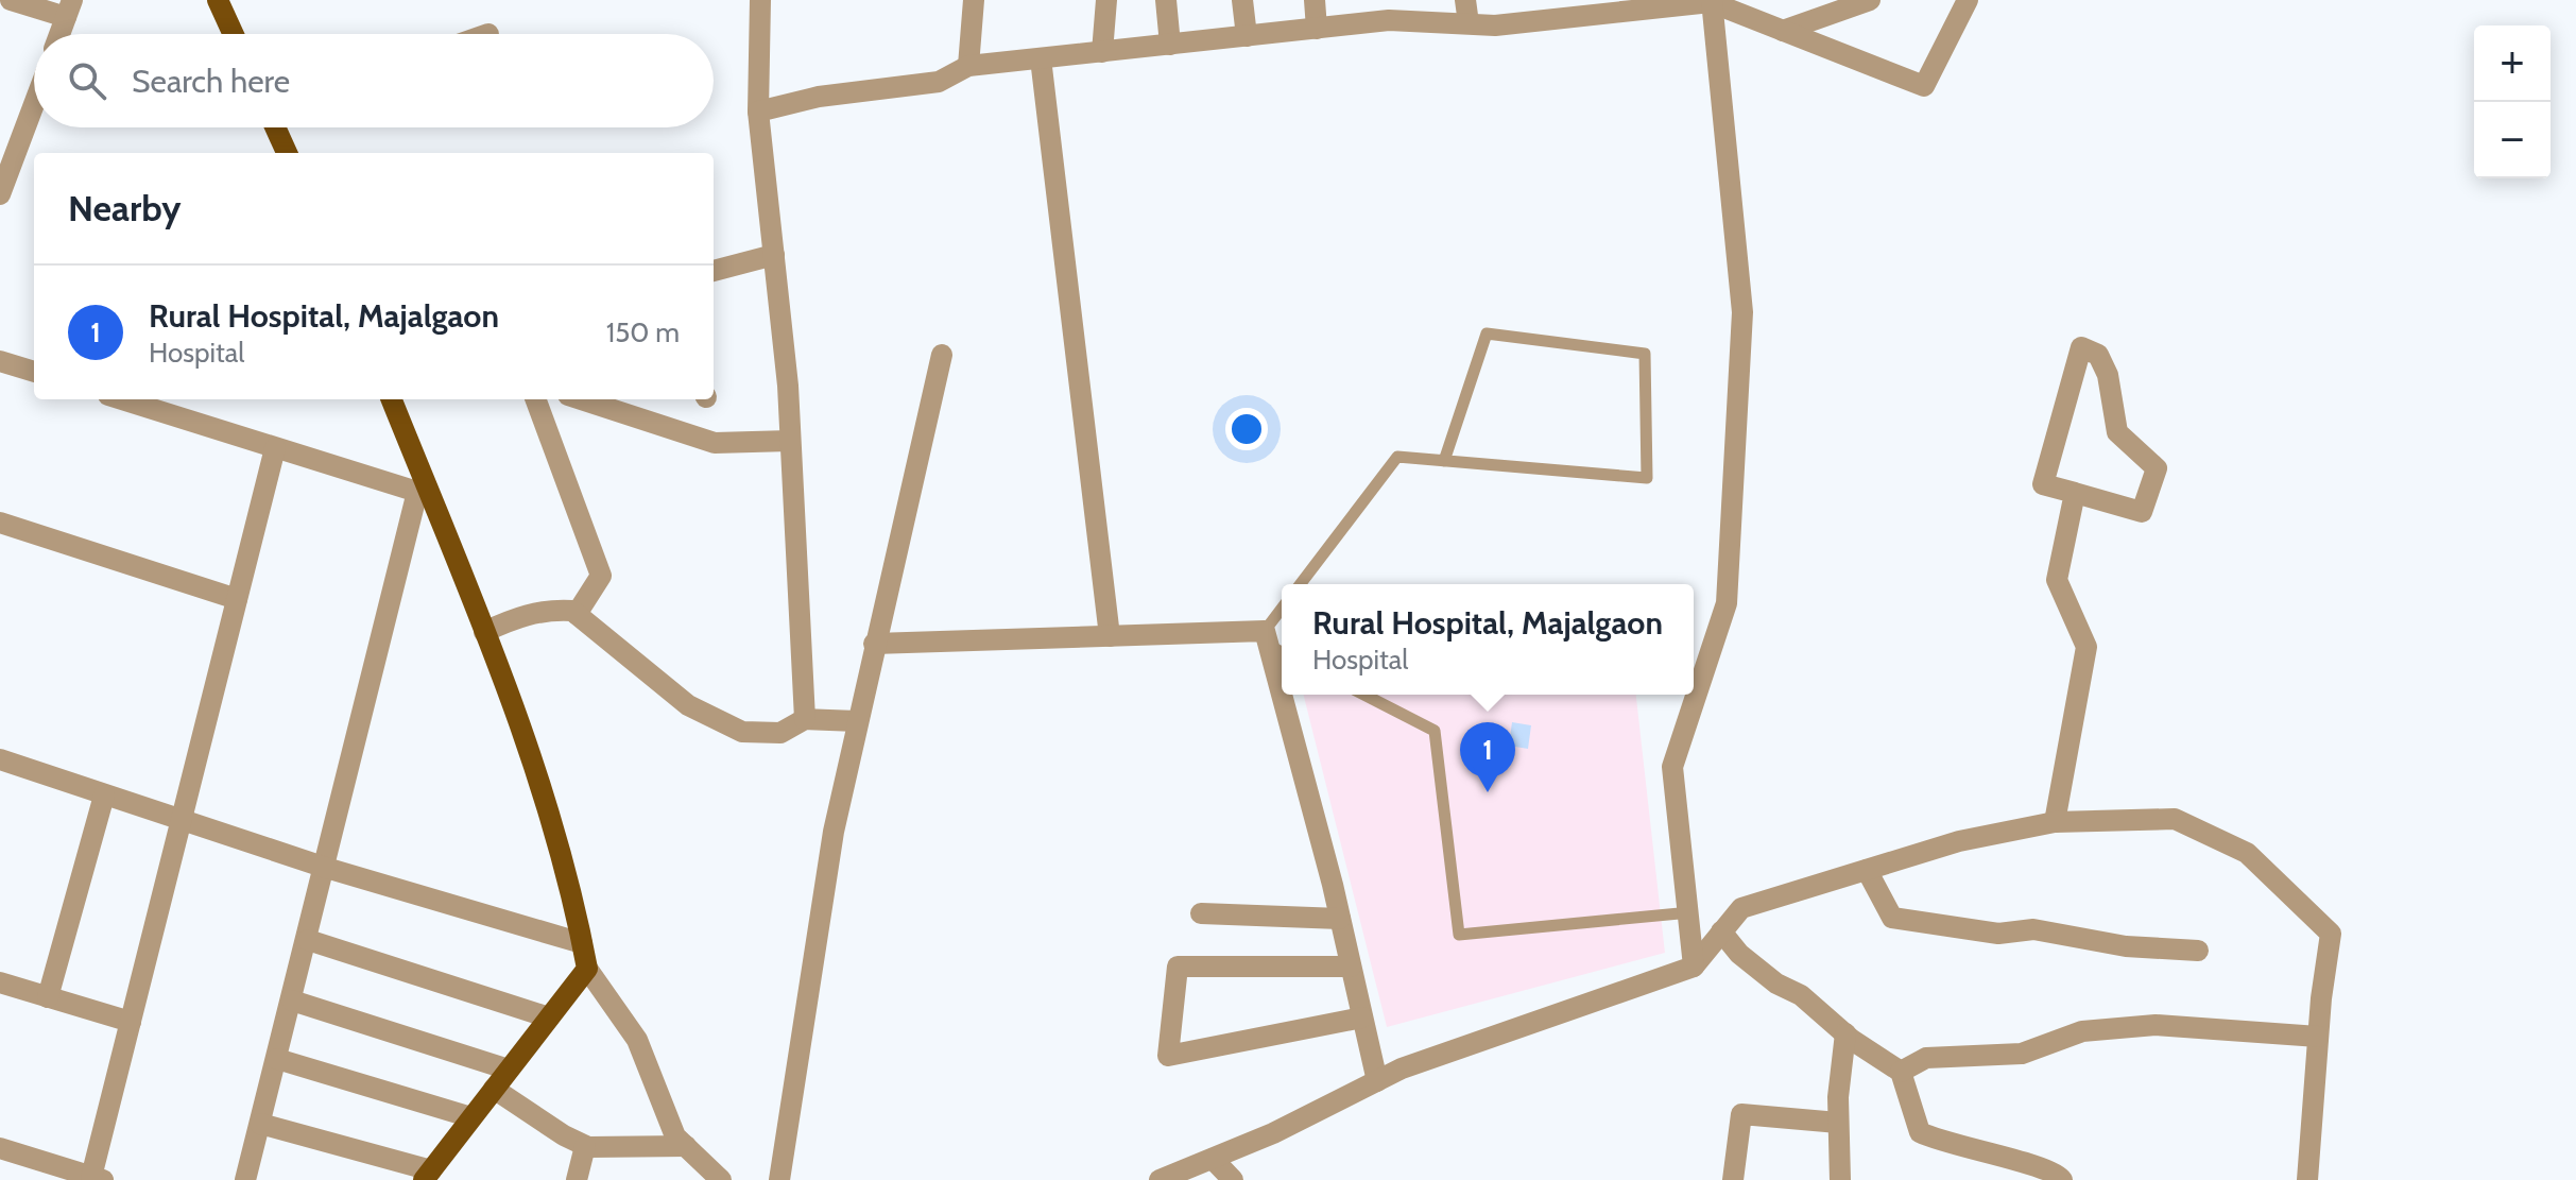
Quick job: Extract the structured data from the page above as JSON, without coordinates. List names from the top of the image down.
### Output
{
  "page": {
    "map_buttons": ["+", "−"],
    "search": "Search here",
    "heading": "Nearby",
    "list": [
      {
        "mark": "1",
        "name": "Rural Hospital, Majalgaon",
        "note": "Hospital",
        "value": "150 m"
      }
    ],
    "popup": ["Rural Hospital, Majalgaon", "Hospital"],
    "pins": "1"
  }
}
